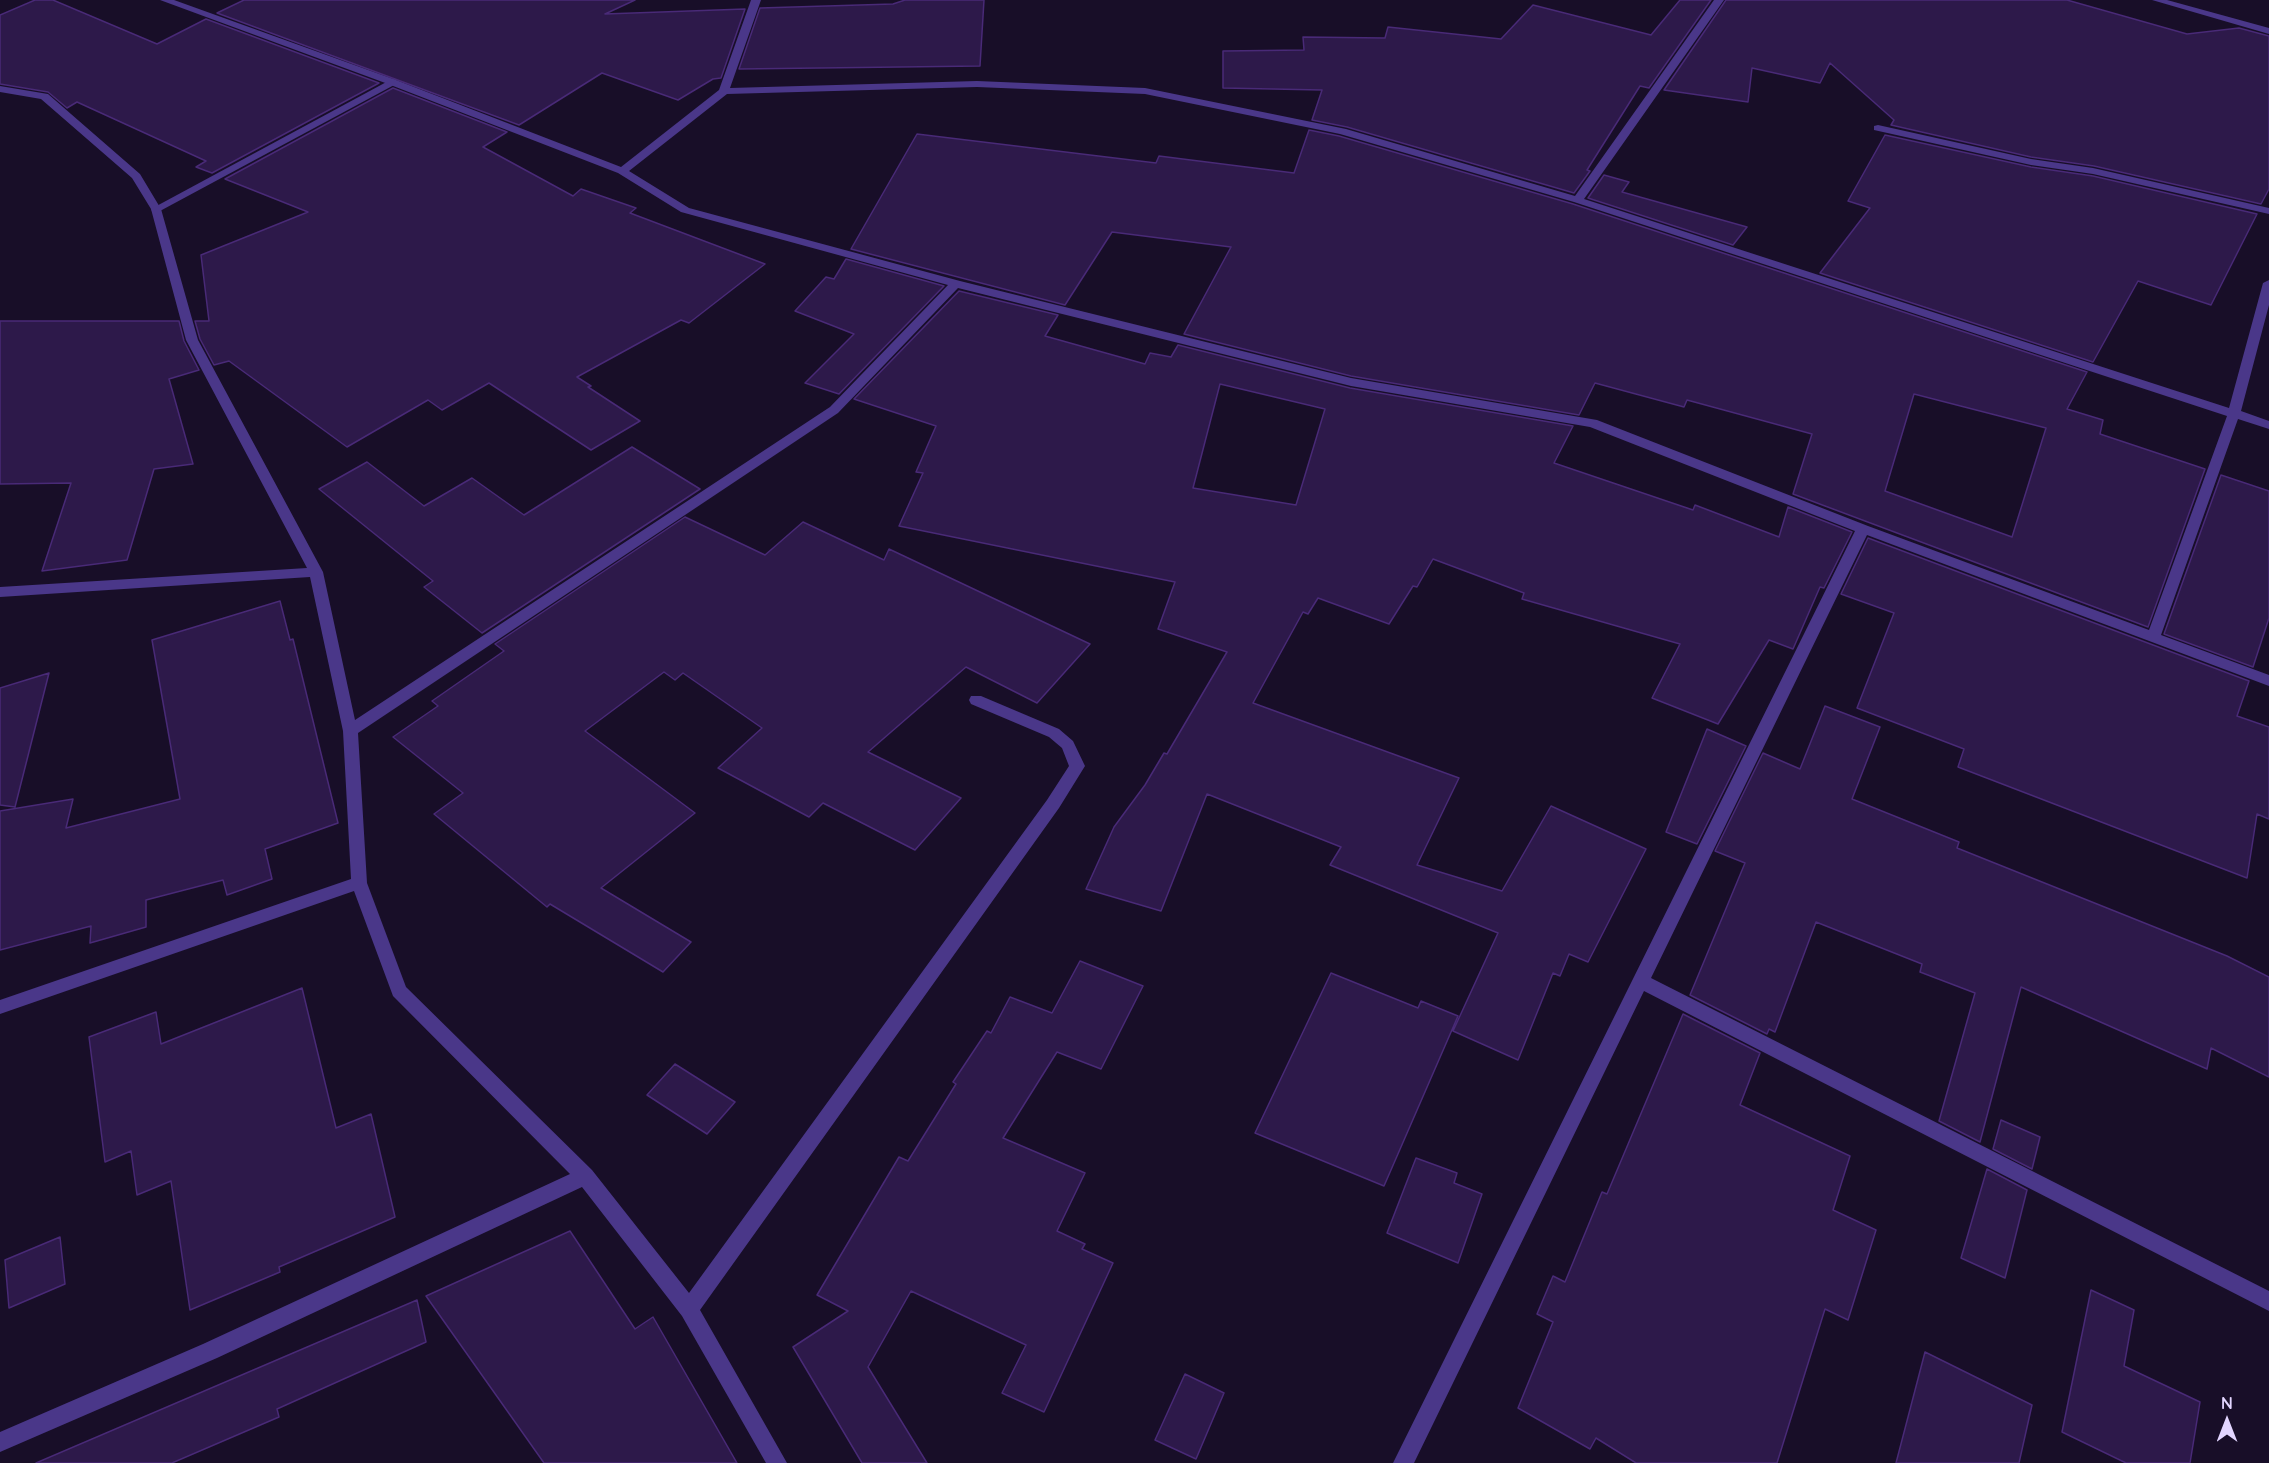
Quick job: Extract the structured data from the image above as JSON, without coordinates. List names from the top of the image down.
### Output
{
  "north": "top"
}
